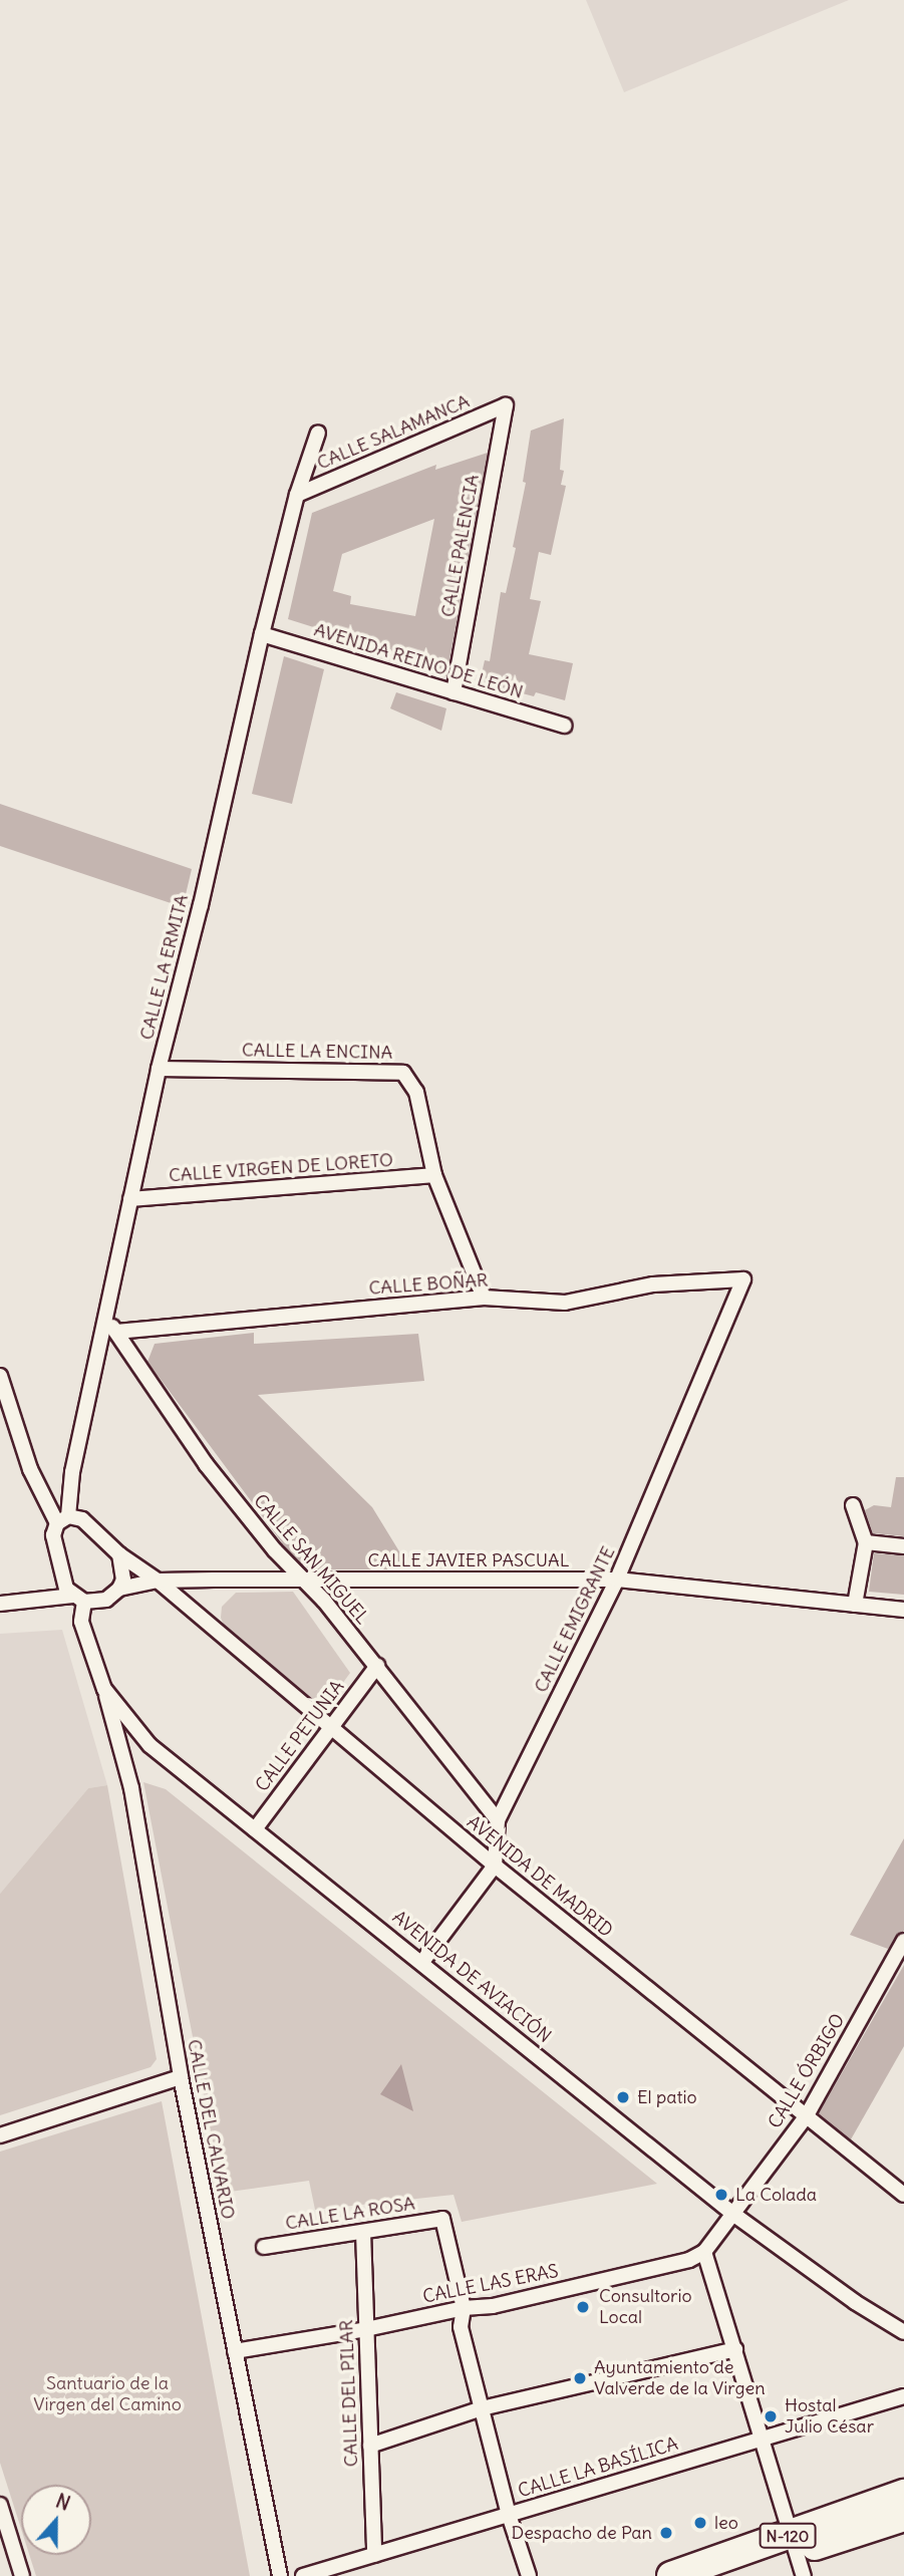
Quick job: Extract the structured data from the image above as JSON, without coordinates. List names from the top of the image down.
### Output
{
  "streets": {
    "highway": ["N-120"],
    "street": [
      "CALLE SALAMANCA",
      "CALLE PALENCIA",
      "AVENIDA REINO DE LEÓN",
      "CALLE LA ERMITA",
      "CALLE LA ENCINA",
      "CALLE VIRGEN DE LORETO",
      "CALLE BOÑAR",
      "CALLE SAN MIGUEL",
      "CALLE JAVIER PASCUAL",
      "CALLE EMIGRANTE",
      "CALLE PETUNIA",
      "AVENIDA DE MADRID",
      "AVENIDA DE AVIACIÓN",
      "CALLE ÓRBIGO",
      "CALLE DEL CALVARIO",
      "CALLE LA ROSA",
      "CALLE LAS ERAS",
      "CALLE DEL PILAR",
      "CALLE LA BASÍLICA"
    ]
  },
  "crossings": [
    ["CALLE SALAMANCA", "CALLE PALENCIA"],
    ["CALLE SALAMANCA", "CALLE LA ERMITA"],
    ["CALLE PALENCIA", "AVENIDA REINO DE LEÓN"],
    ["AVENIDA REINO DE LEÓN", "CALLE LA ERMITA"],
    ["CALLE LA ERMITA", "CALLE LA ENCINA"],
    ["CALLE LA ERMITA", "CALLE VIRGEN DE LORETO"],
    ["CALLE LA ERMITA", "CALLE SAN MIGUEL"],
    ["CALLE LA ERMITA", "CALLE JAVIER PASCUAL"],
    ["CALLE LA ERMITA", "AVENIDA DE AVIACIÓN"],
    ["CALLE LA ENCINA", "CALLE VIRGEN DE LORETO"],
    ["CALLE LA ENCINA", "CALLE BOÑAR"],
    ["CALLE BOÑAR", "CALLE SAN MIGUEL"],
    ["CALLE BOÑAR", "CALLE EMIGRANTE"],
    ["CALLE SAN MIGUEL", "CALLE JAVIER PASCUAL"],
    ["CALLE SAN MIGUEL", "CALLE EMIGRANTE"],
    ["CALLE SAN MIGUEL", "CALLE PETUNIA"],
    ["CALLE JAVIER PASCUAL", "CALLE EMIGRANTE"],
    ["CALLE JAVIER PASCUAL", "AVENIDA DE MADRID"],
    ["CALLE JAVIER PASCUAL", "AVENIDA DE AVIACIÓN"],
    ["CALLE EMIGRANTE", "AVENIDA DE MADRID"],
    ["CALLE PETUNIA", "AVENIDA DE MADRID"],
    ["CALLE PETUNIA", "AVENIDA DE AVIACIÓN"],
    ["AVENIDA DE MADRID", "CALLE ÓRBIGO"],
    ["AVENIDA DE AVIACIÓN", "CALLE ÓRBIGO"],
    ["AVENIDA DE AVIACIÓN", "CALLE DEL CALVARIO"],
    ["CALLE DEL CALVARIO", "CALLE LAS ERAS"],
    ["CALLE LA ROSA", "CALLE LAS ERAS"],
    ["CALLE LA ROSA", "CALLE DEL PILAR"],
    ["CALLE LAS ERAS", "CALLE DEL PILAR"],
    ["CALLE DEL PILAR", "CALLE LA BASÍLICA"]
  ],
  "parks": ["Santuario de la Virgen del Camino"],
  "places": [
    "El patio",
    "La Colada",
    "Consultorio Local",
    "Ayuntamiento de Valverde de la Virgen",
    "Hostal Julio César",
    "leo",
    "Despacho de Pan"
  ],
  "north": "top"
}
